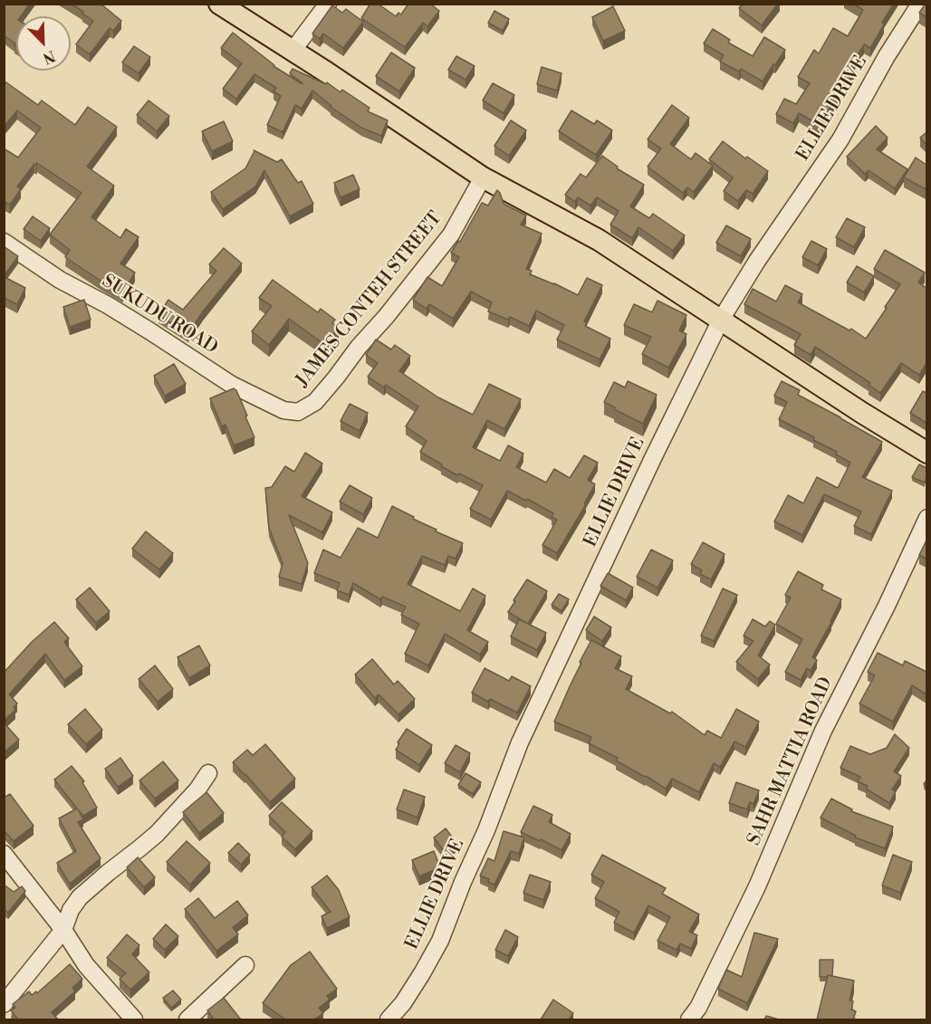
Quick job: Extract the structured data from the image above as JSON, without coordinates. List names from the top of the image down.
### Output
{
  "streets": {
    "street": [
      "ELLIE DRIVE",
      "JAMES CONTEH STREET",
      "SUKUDU ROAD",
      "SAHR MATTIA ROAD"
    ]
  },
  "crossings": [
    ["JAMES CONTEH STREET", "SUKUDU ROAD"]
  ],
  "north": "bottom right"
}
